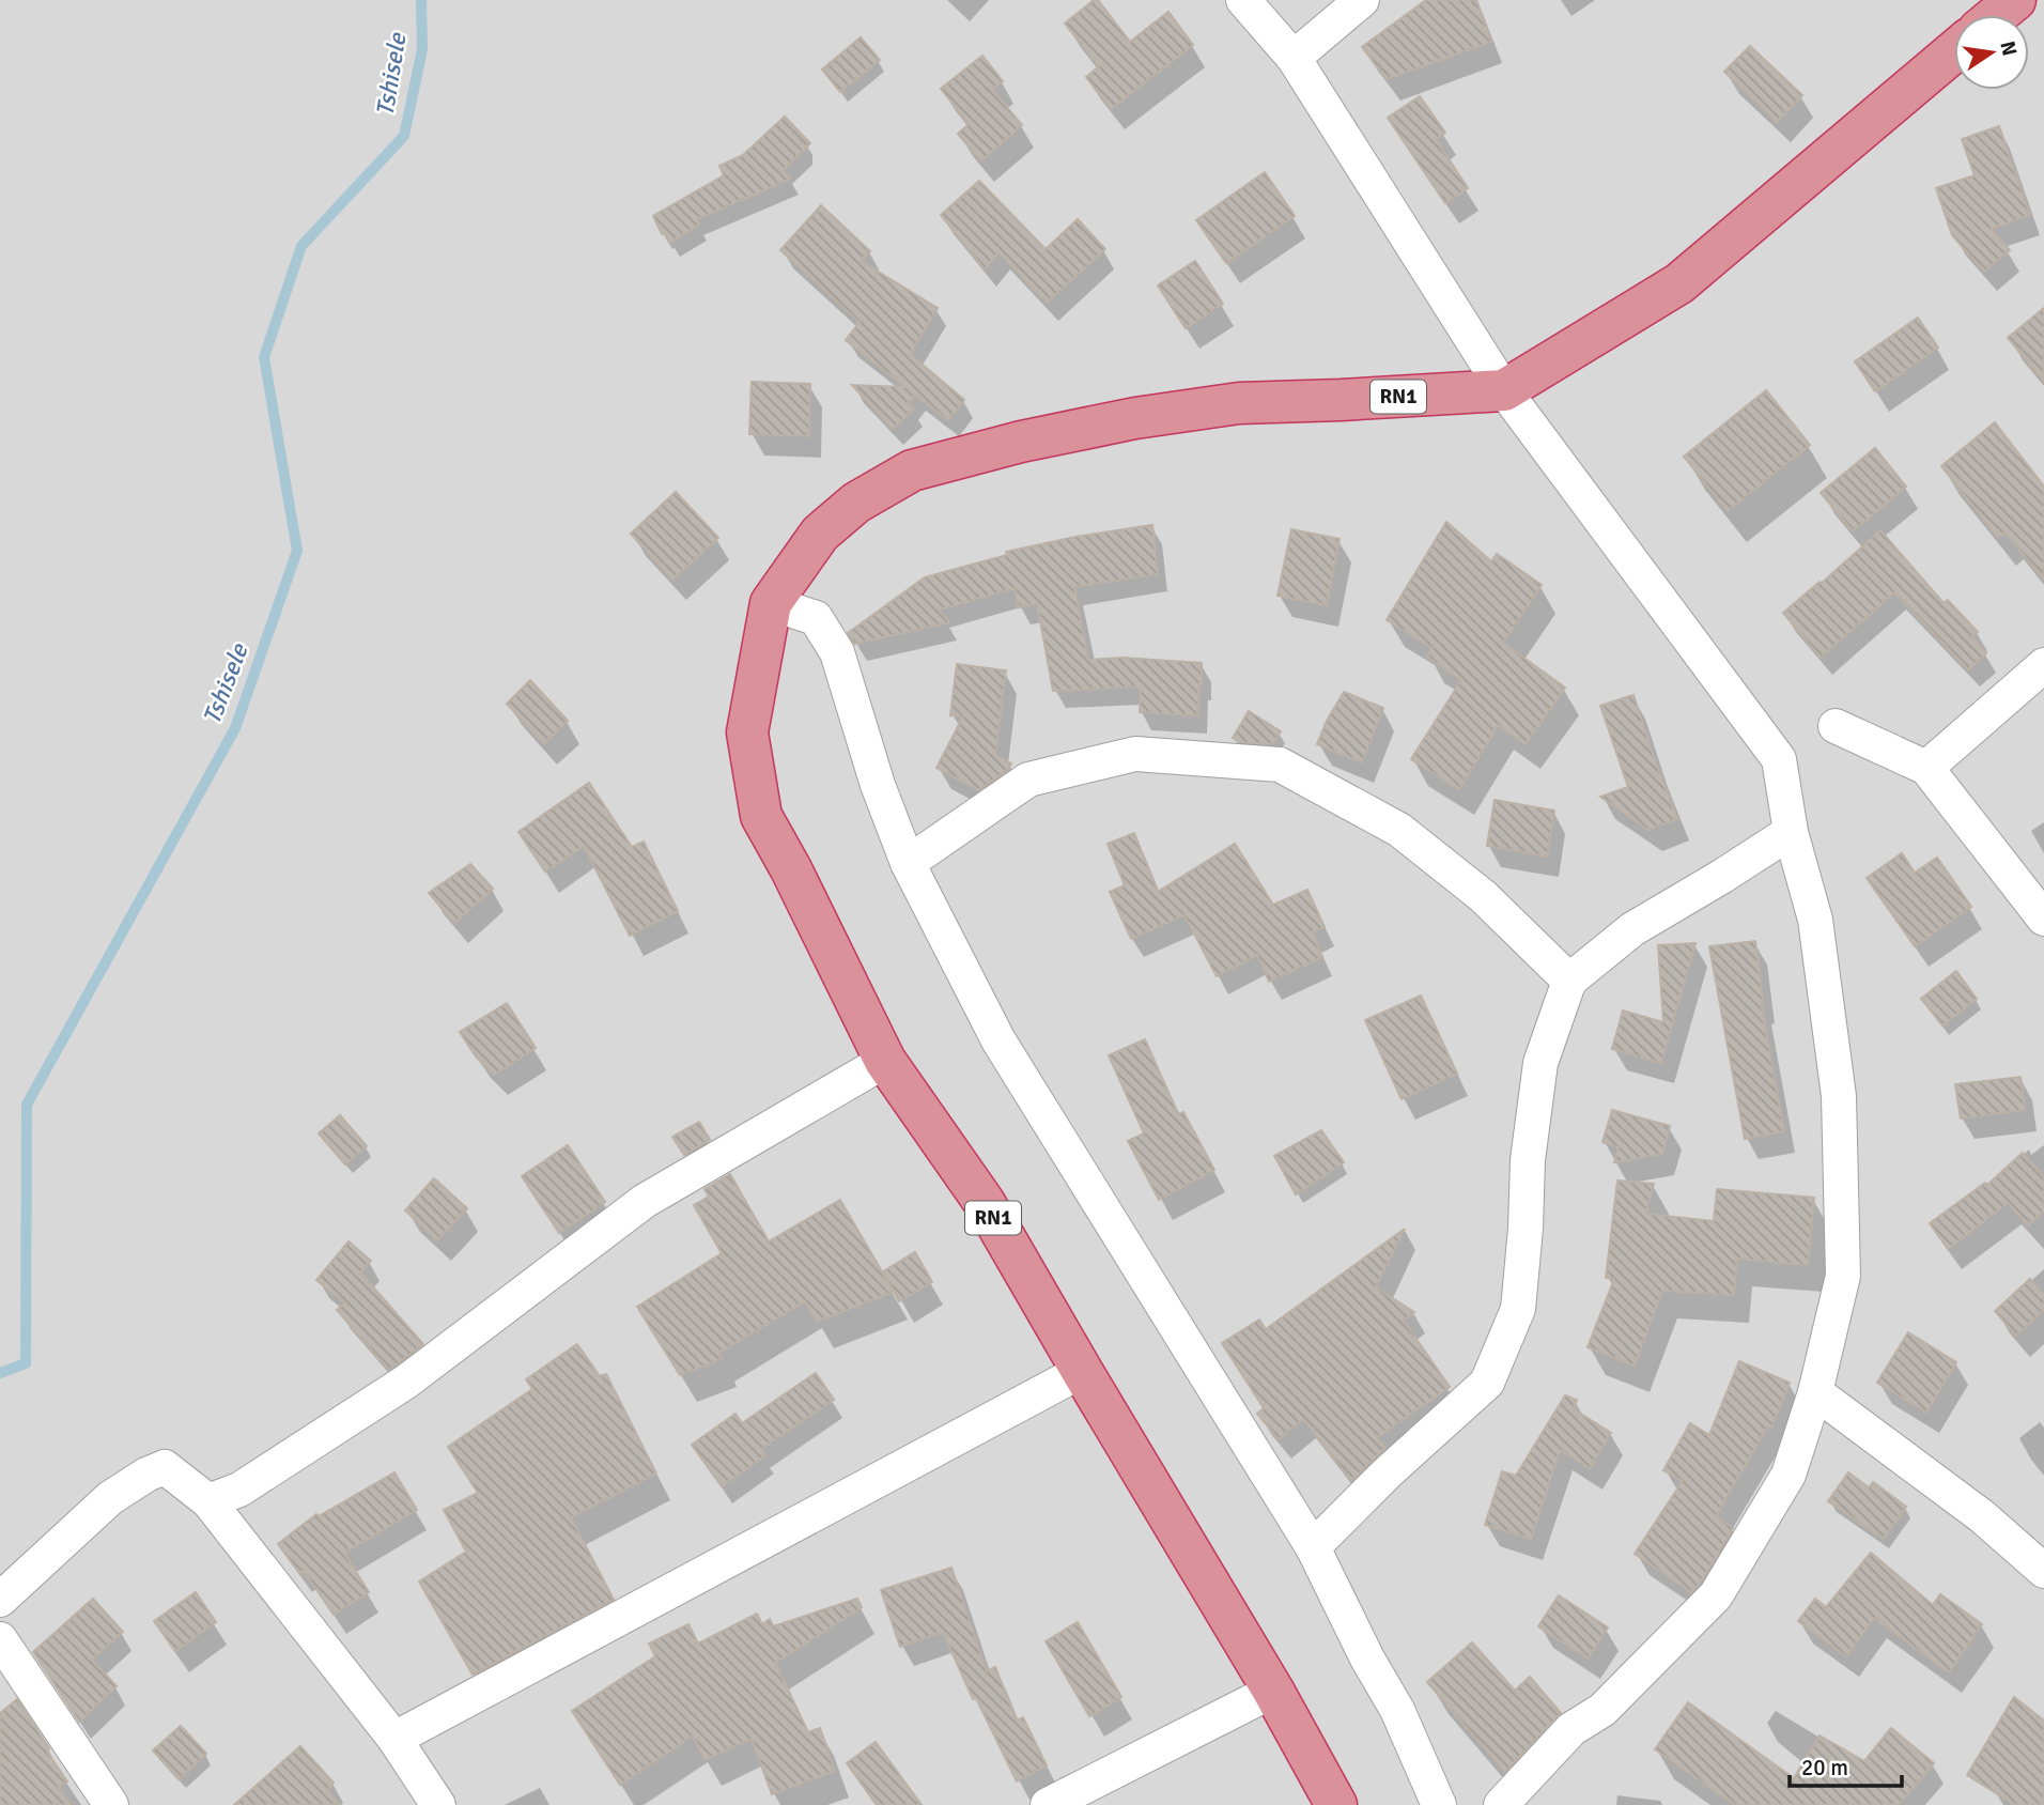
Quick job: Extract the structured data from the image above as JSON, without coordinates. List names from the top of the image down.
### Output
{
  "streets": {
    "highway": ["RN1"]
  },
  "water": ["Tshisele"],
  "scale_bar": "20 m",
  "north": "right"
}
